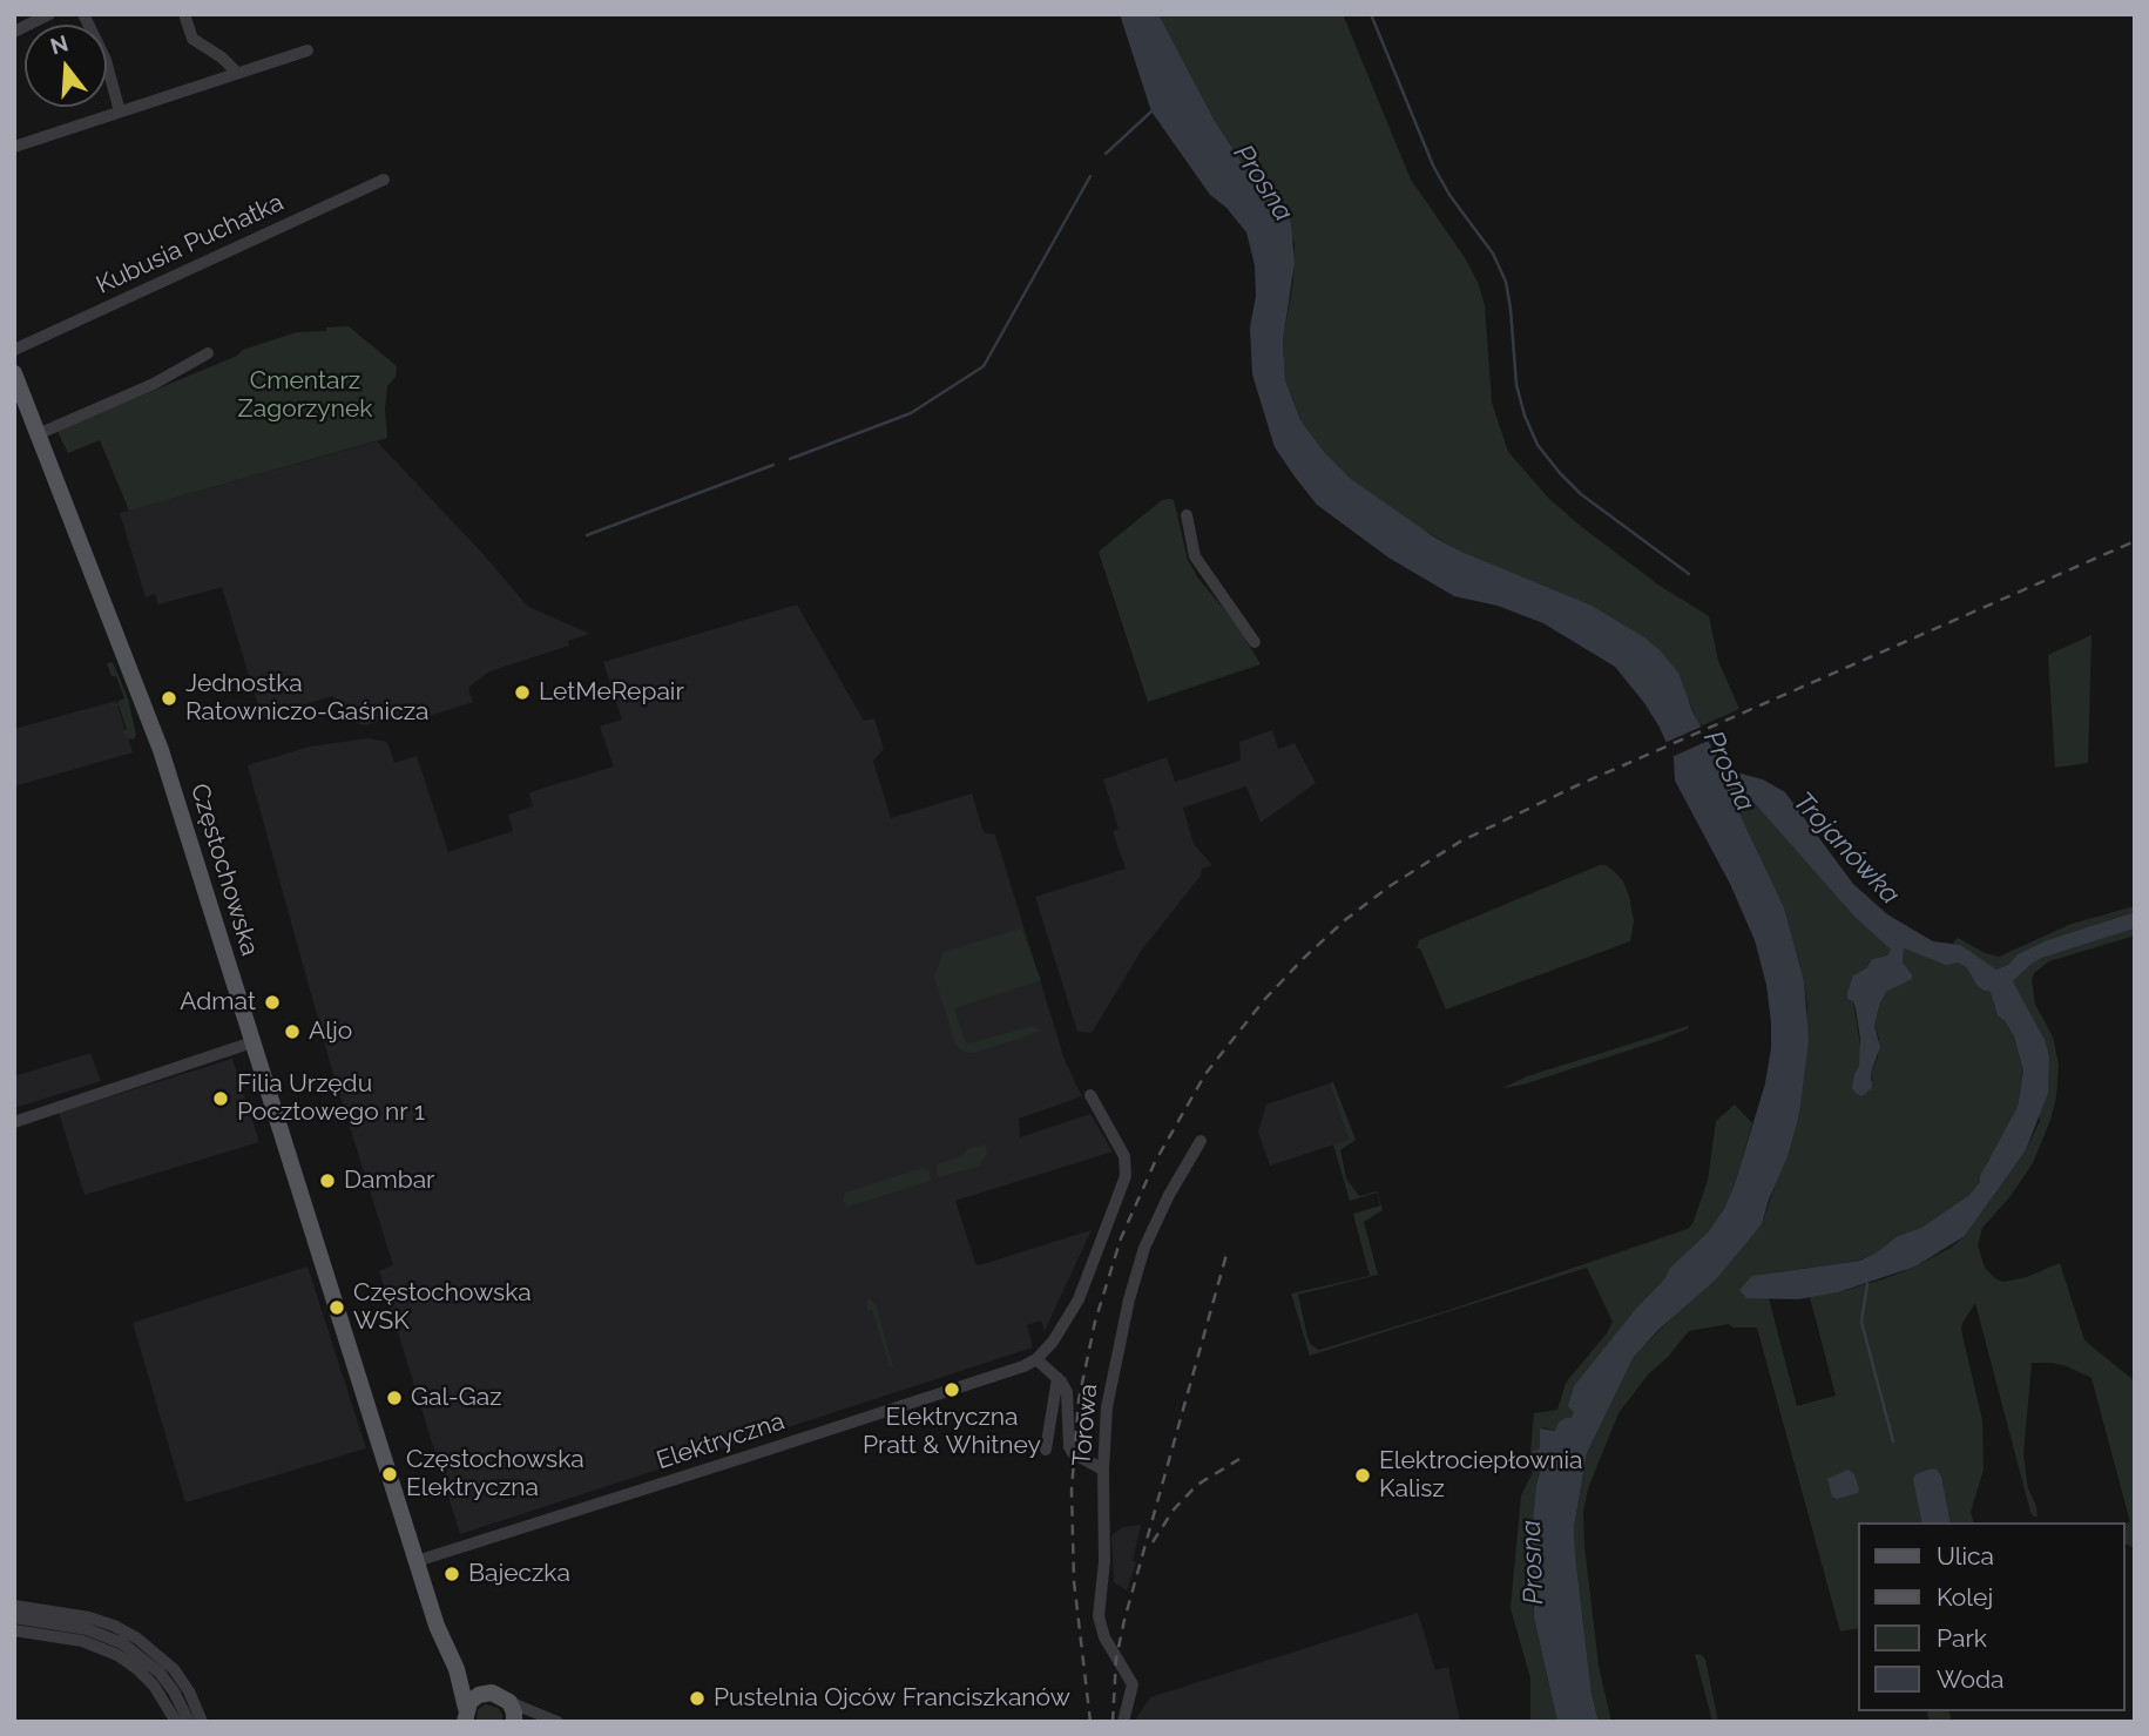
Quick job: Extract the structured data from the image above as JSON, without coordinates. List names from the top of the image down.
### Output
{
  "streets": {
    "main road": ["Częstochowska"],
    "street": ["Kubusia Puchatka", "Torowa", "Elektryczna"]
  },
  "crossings": [
    ["Częstochowska", "Elektryczna"]
  ],
  "water": ["Prosna", "Trojanówka"],
  "parks": ["Cmentarz Zagorzynek"],
  "places": [
    "LetMeRepair",
    "Jednostka Ratowniczo-Gaśnicza",
    "Admat",
    "Aljo",
    "Filia Urzędu Pocztowego nr 1",
    "Dambar",
    "Częstochowska WSK",
    "Elektryczna Pratt & Whitney",
    "Gal-Gaz",
    "Częstochowska Elektryczna",
    "Elektrociepłownia Kalisz",
    "Bajeczka",
    "Pustelnia Ojców Franciszkanów"
  ],
  "legend": [
    "Ulica",
    "Kolej",
    "Park",
    "Woda"
  ],
  "north": "top"
}
